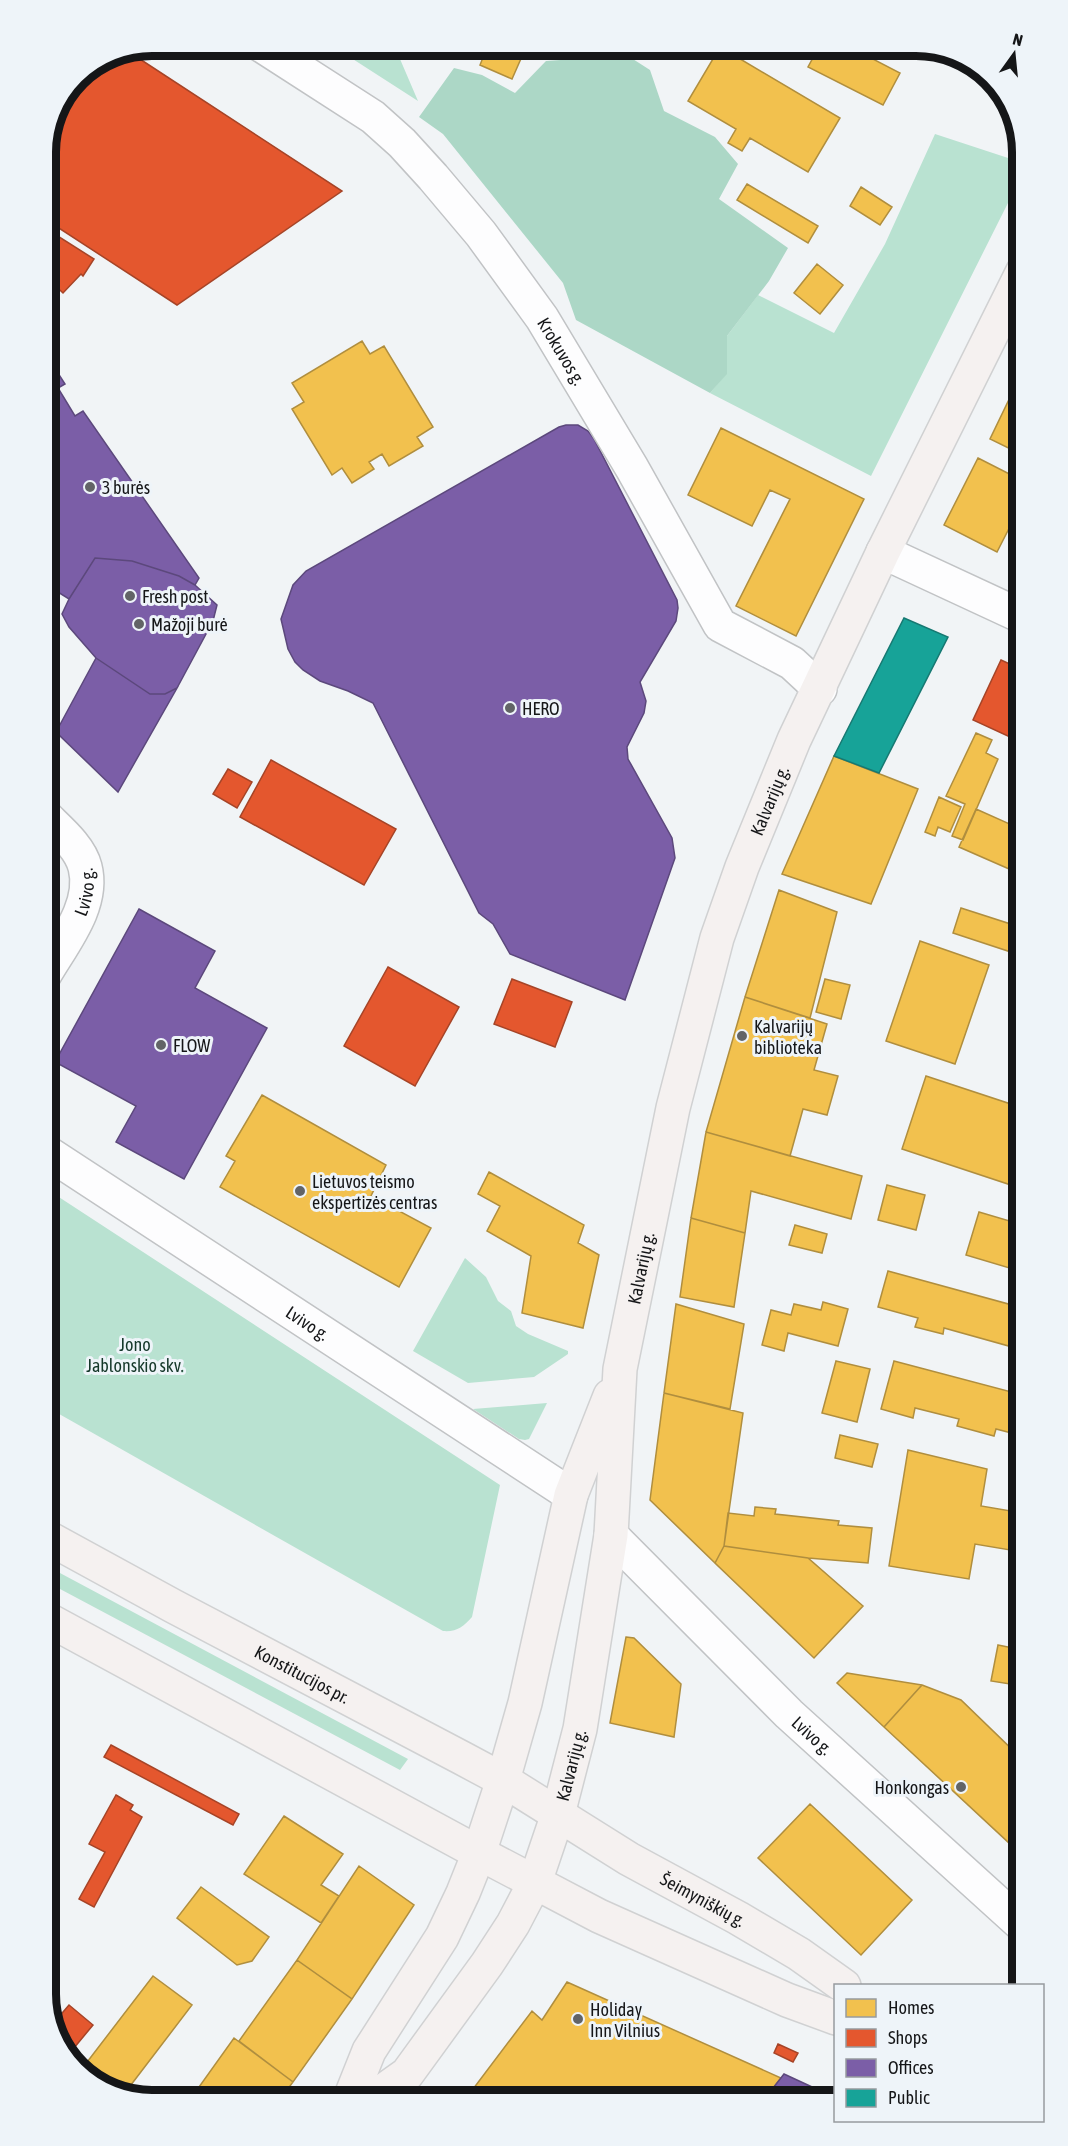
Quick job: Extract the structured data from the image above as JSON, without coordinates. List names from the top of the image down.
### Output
{
  "streets": {
    "main road": ["Kalvarijų g.", "Konstitucijos pr.", "Šeimyniškių g."],
    "street": ["Krokuvos g.", "Lvivo g."]
  },
  "crossings": [
    ["Krokuvos g.", "Kalvarijų g."],
    ["Kalvarijų g.", "Lvivo g."],
    ["Kalvarijų g.", "Konstitucijos pr."],
    ["Kalvarijų g.", "Šeimyniškių g."],
    ["Konstitucijos pr.", "Šeimyniškių g."]
  ],
  "parks": ["Jono Jablonskio skv."],
  "places": [
    "3 burės",
    "Fresh post",
    "Mažoji burė",
    "HERO",
    "Kalvarijų biblioteka",
    "FLOW",
    "Lietuvos teismo ekspertizės centras",
    "Honkongas",
    "Holiday Inn Vilnius"
  ],
  "legend": [
    "Homes",
    "Shops",
    "Offices",
    "Public"
  ],
  "north": "top"
}
